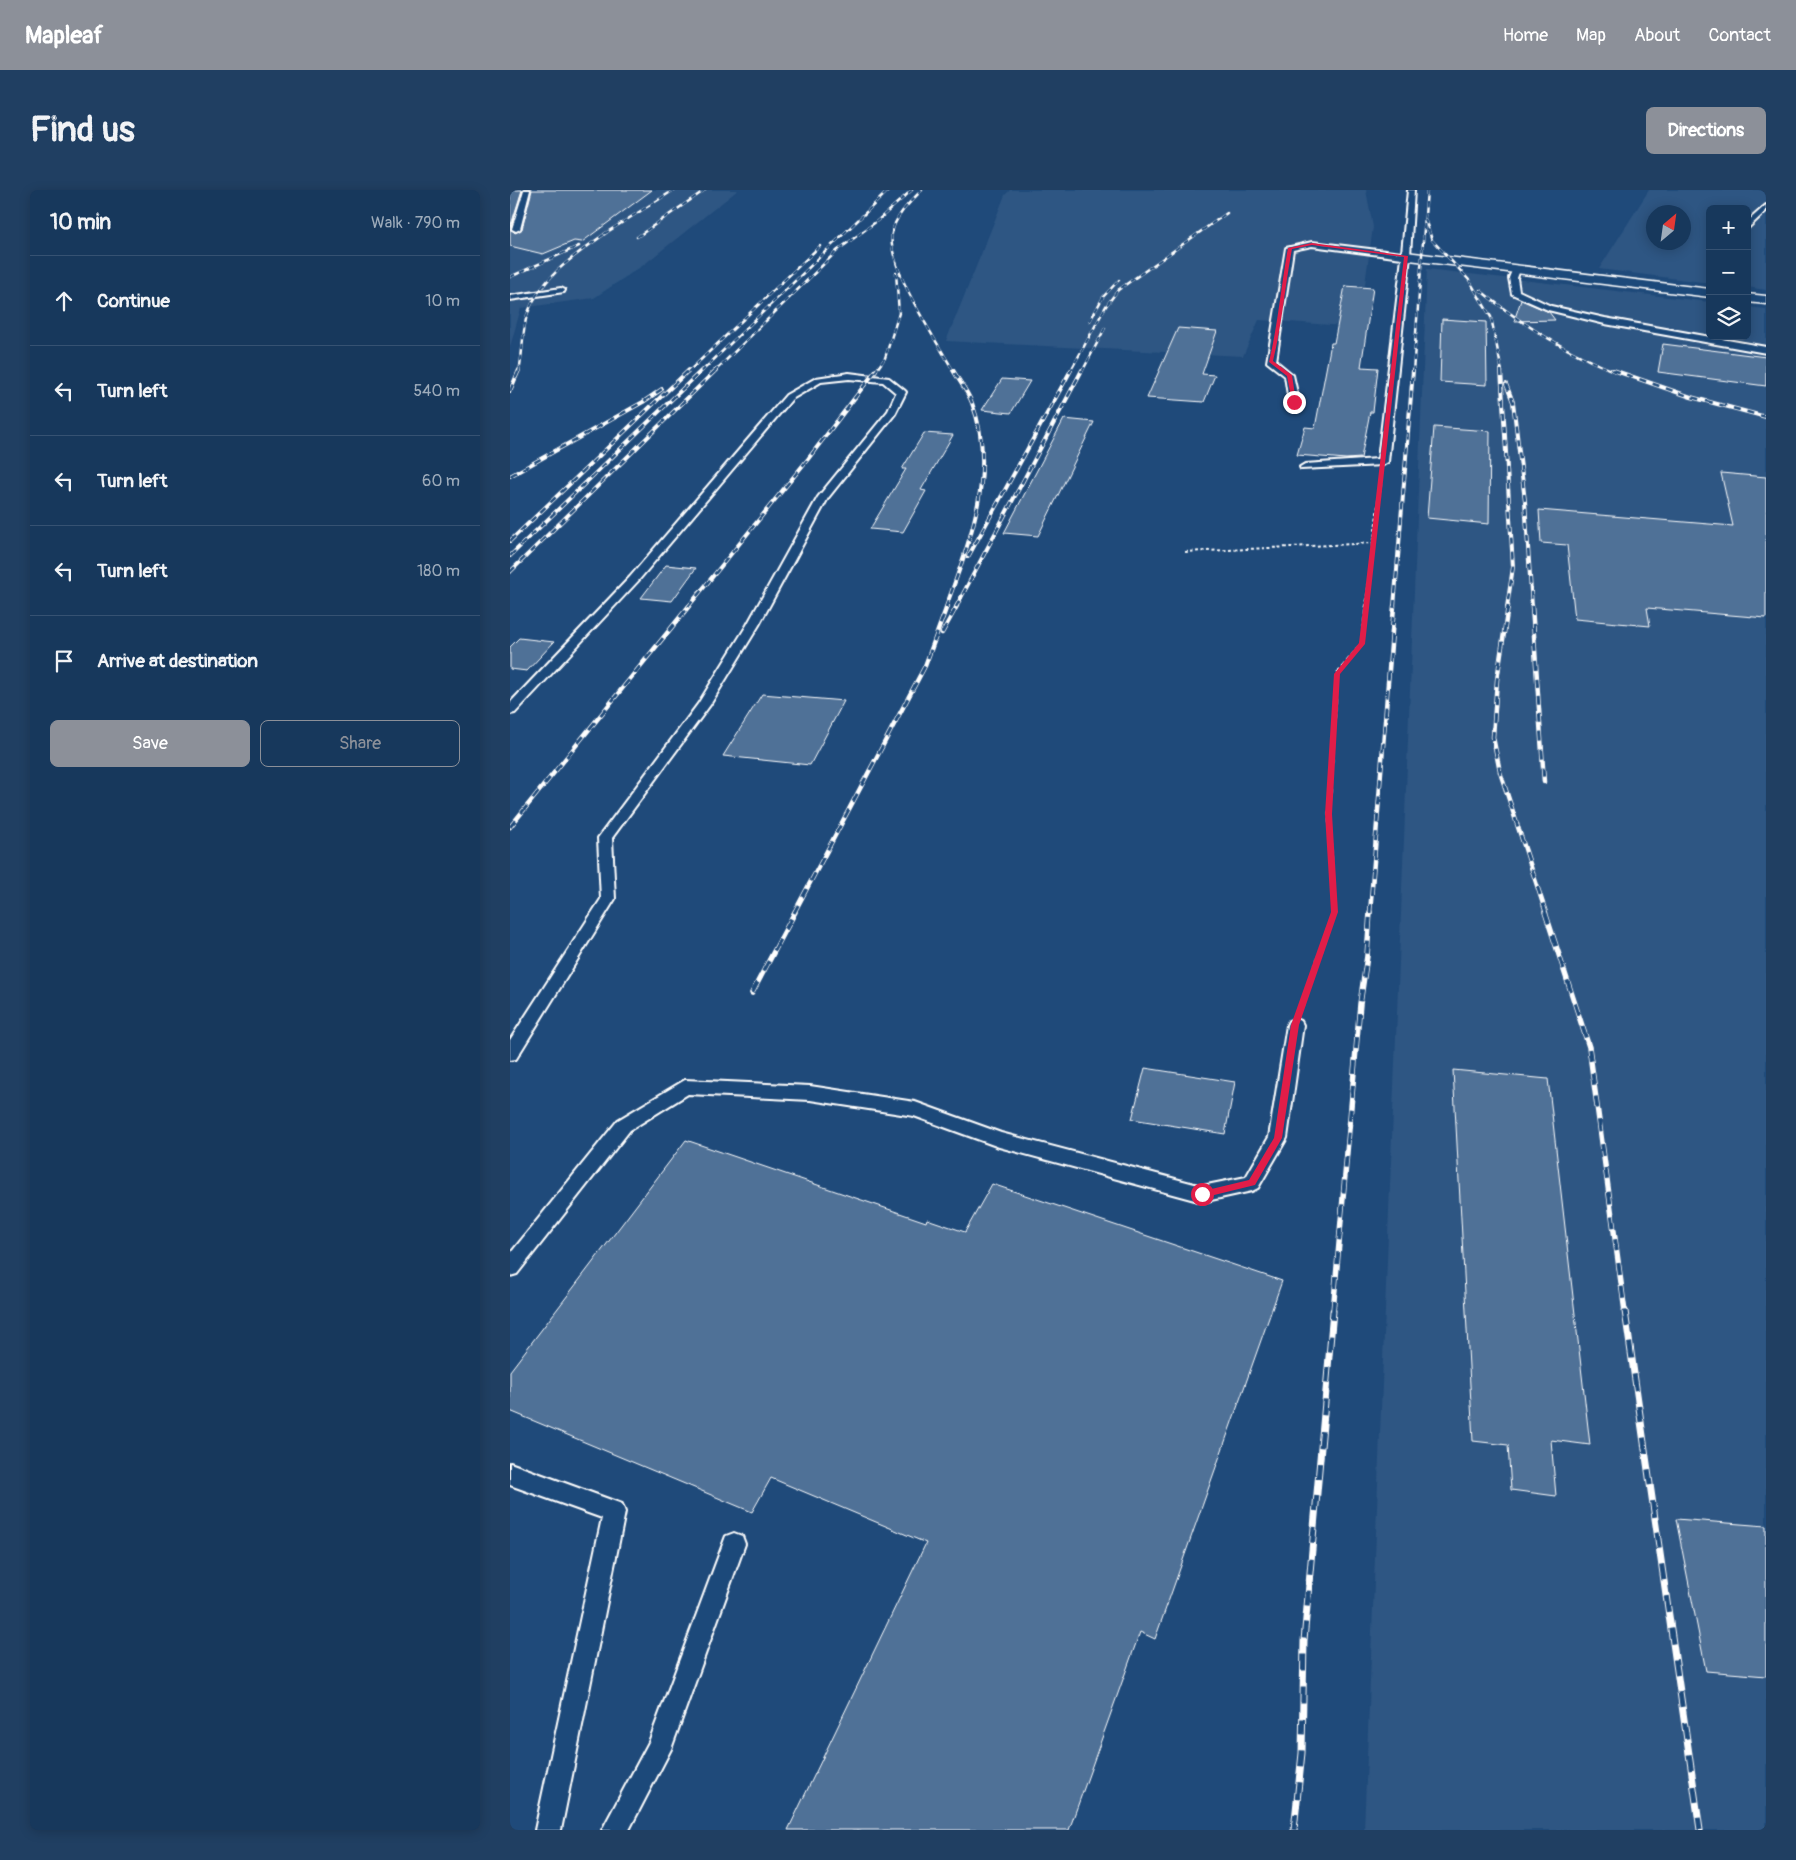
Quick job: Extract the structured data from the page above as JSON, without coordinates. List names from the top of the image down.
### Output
{
  "north": "top right",
  "page": {
    "header": "Mapleaf",
    "nav": [
      "Home",
      "Map",
      "About",
      "Contact"
    ],
    "buttons": [
      "Directions",
      ["Save", "Share"]
    ],
    "title": "Find us",
    "heading": ["10 min", "Walk · 790 m"],
    "map_buttons": ["+", "−"],
    "list": [
      ["Continue", "10 m"],
      ["Turn left", "540 m"],
      ["Turn left", "60 m"],
      ["Turn left", "180 m"],
      "Arrive at destination"
    ]
  }
}
